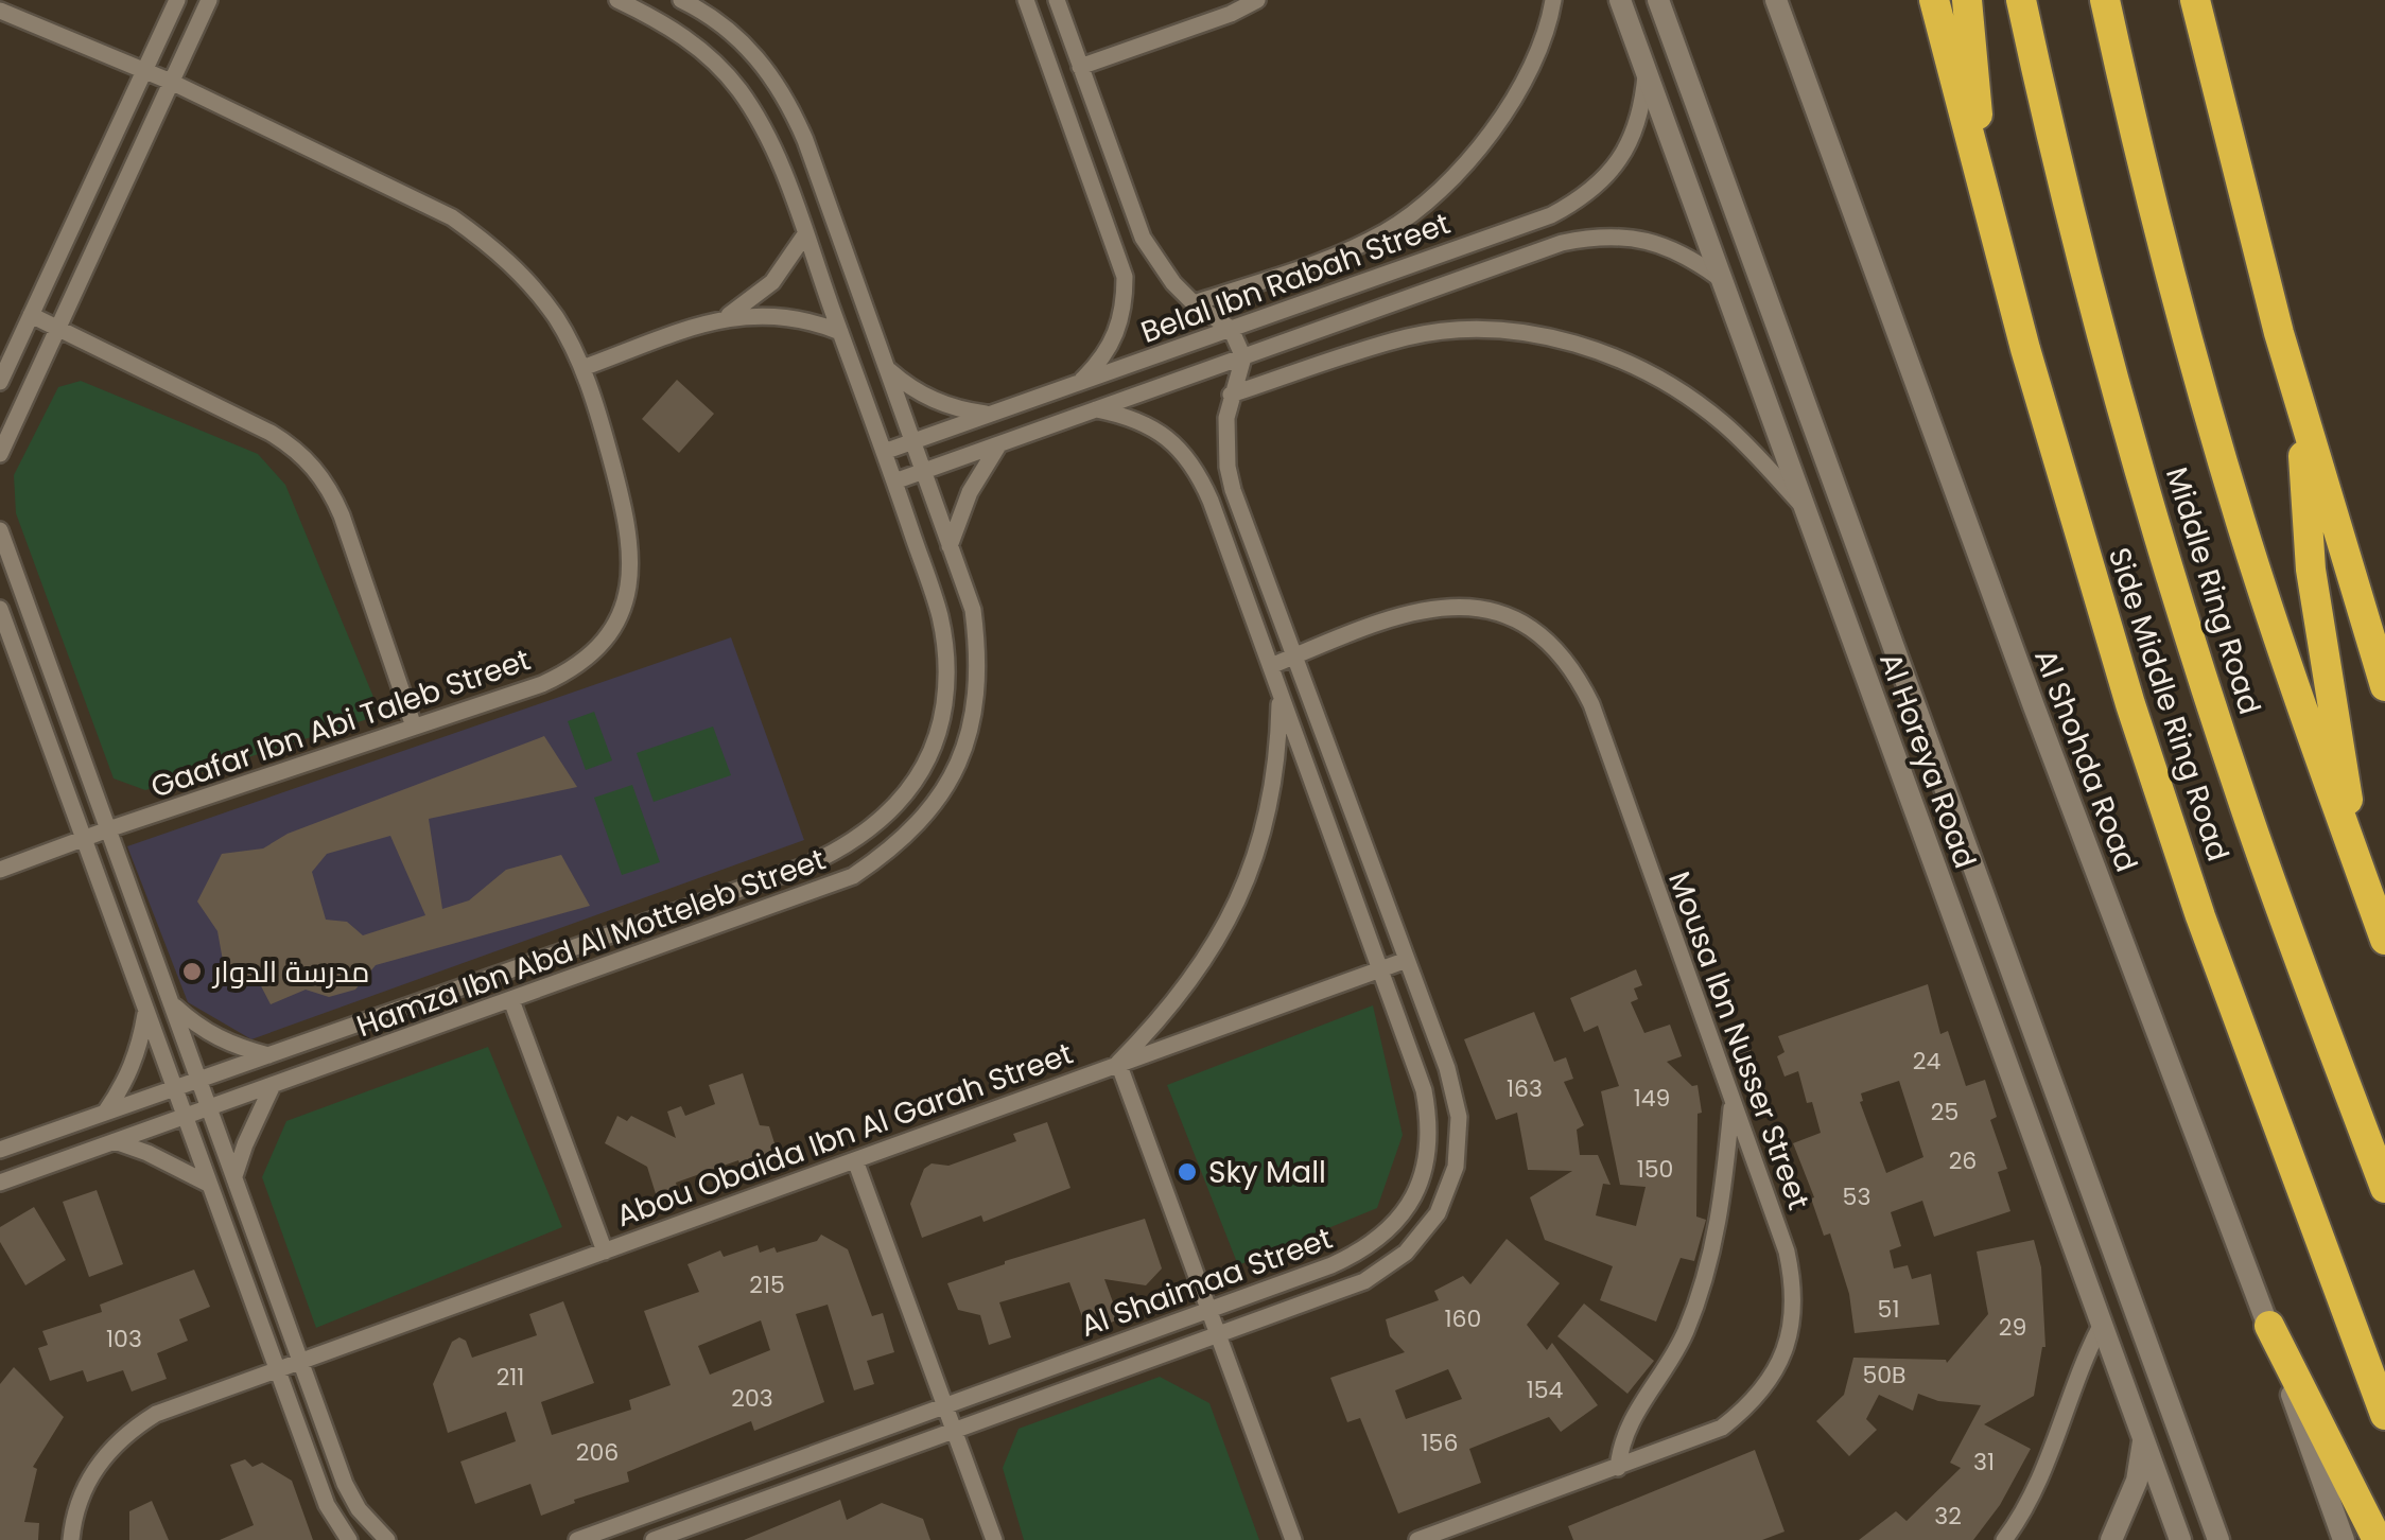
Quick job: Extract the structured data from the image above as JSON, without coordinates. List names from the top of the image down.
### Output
{
  "streets": {
    "highway": ["Middle Ring Road", "Side Middle Ring Road"],
    "street": [
      "Belal Ibn Rabah Street",
      "Gaafar Ibn Abi Taleb Street",
      "Al Horeya Road",
      "Al Shohda Road",
      "Hamza Ibn Abd Al Motteleb Street",
      "Mousa Ibn Nusser Street",
      "Abou Obaida Ibn Al Garah Street",
      "Al Shaimaa Street"
    ]
  },
  "crossings": [
    ["Belal Ibn Rabah Street", "Al Horeya Road"],
    ["Belal Ibn Rabah Street", "Hamza Ibn Abd Al Motteleb Street"],
    ["Belal Ibn Rabah Street", "Al Shaimaa Street"],
    ["Mousa Ibn Nusser Street", "Al Shaimaa Street"],
    ["Abou Obaida Ibn Al Garah Street", "Al Shaimaa Street"]
  ],
  "places": ["مدرسة الدوار", "Sky Mall"],
  "house_numbers": [
    "24",
    "163",
    "149",
    "25",
    "26",
    "150",
    "53",
    "215",
    "51",
    "160",
    "29",
    "103",
    "50B",
    "211",
    "154",
    "203",
    "156",
    "206",
    "31",
    "32"
  ]
}
